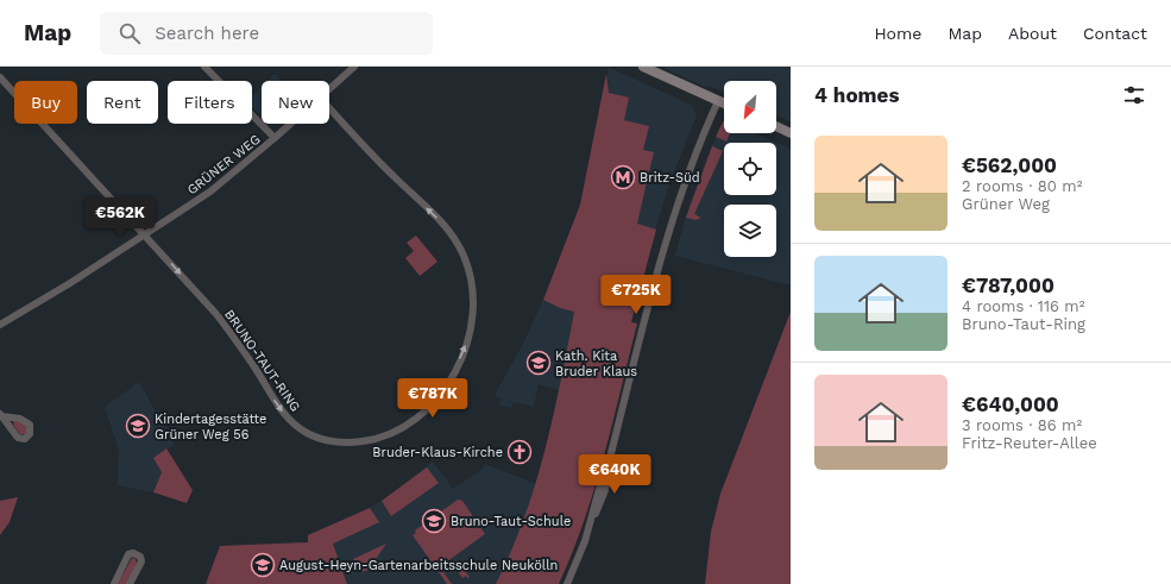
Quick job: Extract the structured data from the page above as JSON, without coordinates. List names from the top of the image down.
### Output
{
  "streets": {
    "street": ["GRÜNER WEG", "BRUNO-TAUT-RING"]
  },
  "crossings": [
    ["GRÜNER WEG", "BRUNO-TAUT-RING"]
  ],
  "places": {
    "metro station": ["Britz-Süd"],
    "school or university": [
      "Kath. Kita Bruder Klaus",
      "Kindertagesstätte Grüner Weg 56",
      "Bruno-Taut-Schule",
      "August-Heyn-Gartenarbeitsschule Neukölln"
    ],
    "church": ["Bruder-Klaus-Kirche"]
  },
  "north": "bottom left",
  "page": {
    "header": "Map",
    "search": "Search here",
    "nav": [
      "Home",
      "Map",
      "About",
      "Contact"
    ],
    "heading": "4 homes",
    "chip": [
      "Buy",
      "Rent",
      "Filters",
      "New"
    ],
    "list": [
      {
        "name": "€562,000",
        "note": "2 rooms · 80 m² · Grüner Weg"
      },
      {
        "name": "€787,000",
        "note": "4 rooms · 116 m² · Bruno-Taut-Ring"
      },
      {
        "name": "€640,000",
        "note": "3 rooms · 86 m² · Fritz-Reuter-Allee"
      }
    ],
    "price": [
      "€562K",
      "€725K",
      "€787K",
      "€640K"
    ]
  }
}
